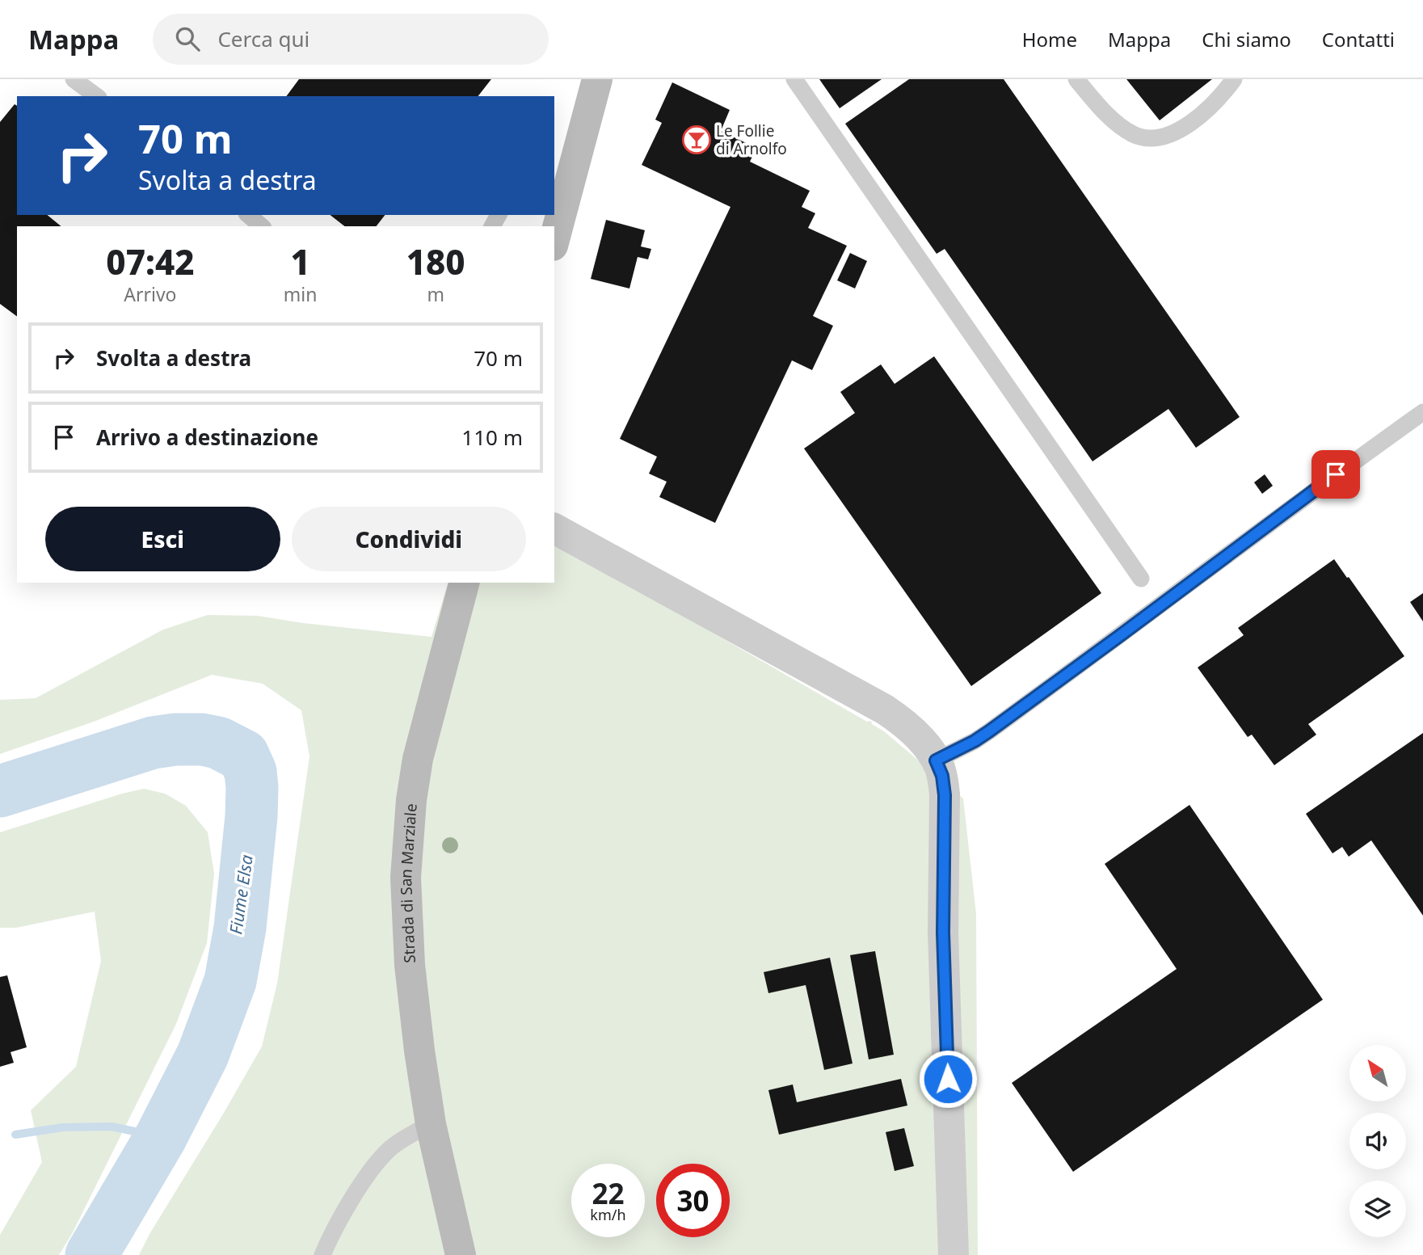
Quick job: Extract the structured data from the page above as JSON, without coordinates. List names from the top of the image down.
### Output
{
  "streets": {
    "street": ["Strada di San Marziale"]
  },
  "water": ["Fiume Elsa"],
  "places": {
    "bar": ["Le Follie di Arnolfo"]
  },
  "north": "top left",
  "page": {
    "header": "Mappa",
    "search": "Cerca qui",
    "nav": [
      "Home",
      "Mappa",
      "Chi siamo",
      "Contatti"
    ],
    "turn": ["70 m", "Svolta a destra"],
    "eta": [
      "07:42",
      "Arrivo",
      "1",
      "min",
      "180",
      "m"
    ],
    "list": [
      {
        "name": "Svolta a destra",
        "value": "70 m"
      },
      {
        "name": "Arrivo a destinazione",
        "value": "110 m"
      }
    ],
    "buttons": ["Esci", "Condividi"],
    "speed": "22 km/h",
    "limit": "30"
  }
}
